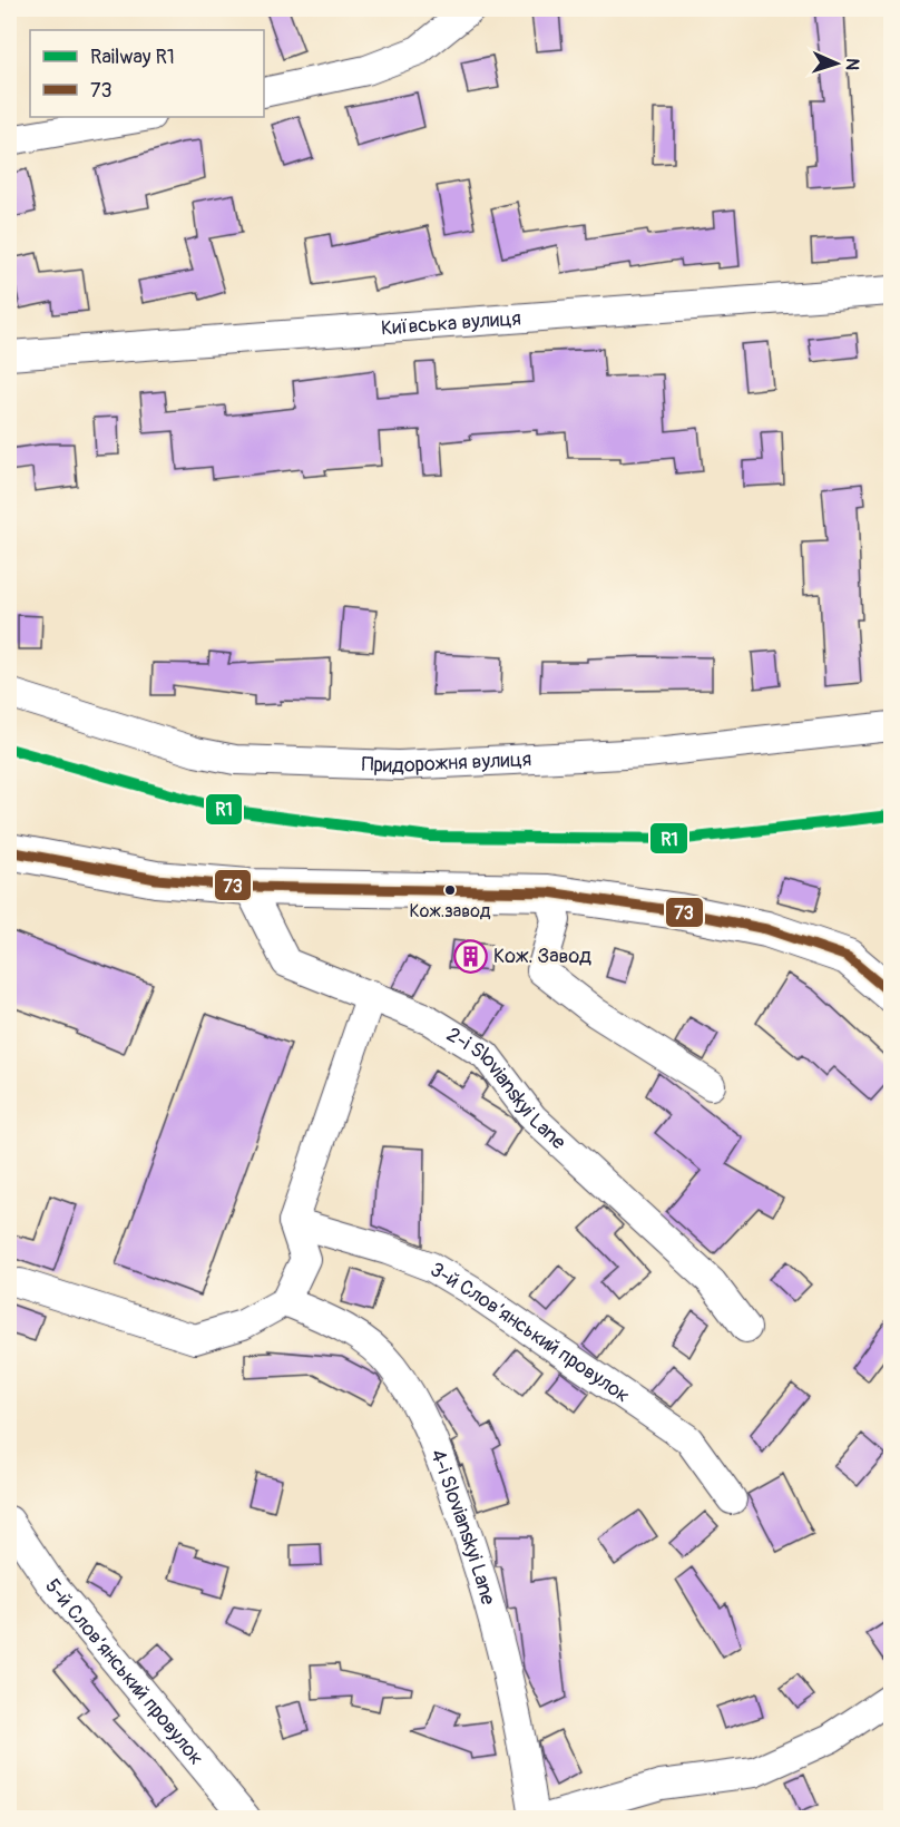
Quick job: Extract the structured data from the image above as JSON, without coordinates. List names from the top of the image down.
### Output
{
  "streets": {
    "street": [
      "Київська вулиця",
      "Придорожня вулиця",
      "2-i Slovianskyi Lane",
      "3-й Слов’янський провулок",
      "4-i Slovianskyi Lane",
      "5-й Слов’янський провулок"
    ]
  },
  "places": {
    "other": ["Кож.завод"],
    "building": ["Кож. Завод"]
  },
  "lines": ["rail line R1", "transit line 73"],
  "legend": ["Railway R1", "73"],
  "north": "right"
}
